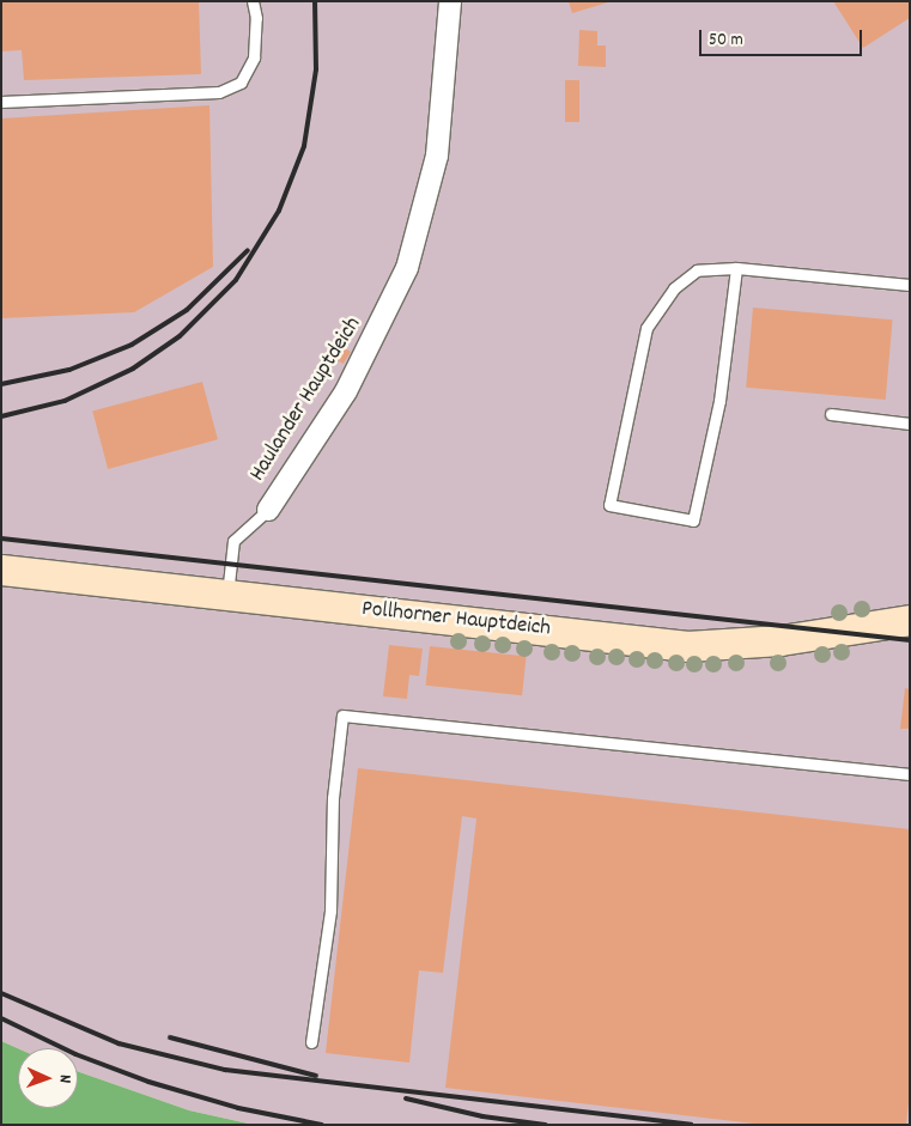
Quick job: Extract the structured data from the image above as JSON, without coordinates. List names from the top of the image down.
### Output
{
  "streets": {
    "main road": ["Pollhorner Hauptdeich"],
    "street": ["Haulander Hauptdeich"]
  },
  "scale_bar": "50 m",
  "north": "right"
}
